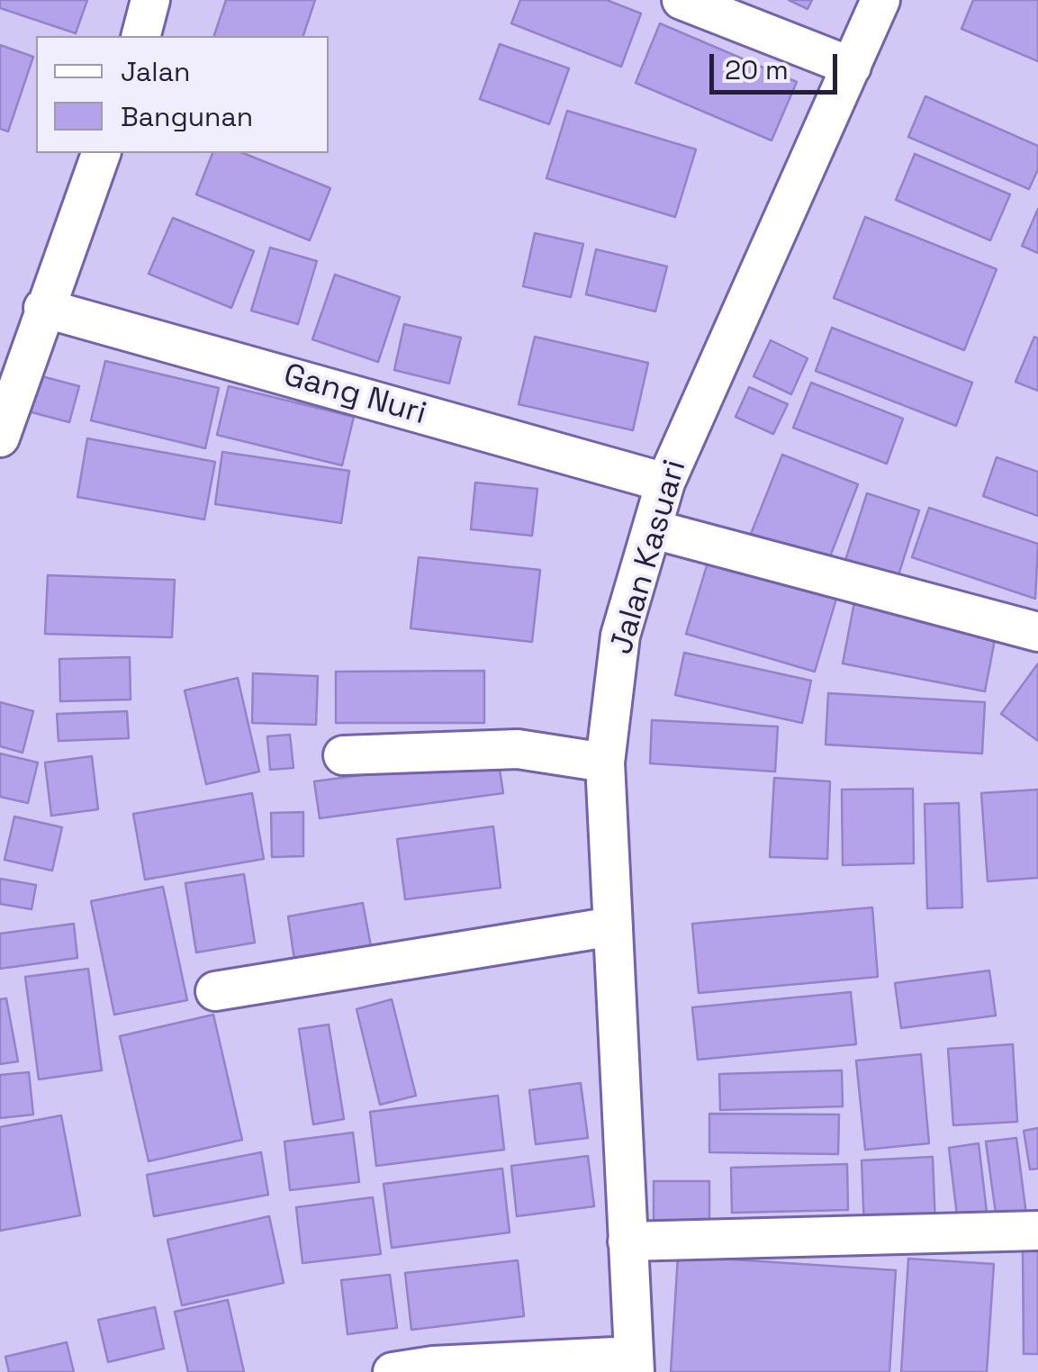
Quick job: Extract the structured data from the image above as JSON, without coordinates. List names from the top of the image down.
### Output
{
  "streets": {
    "street": ["Gang Nuri", "Jalan Kasuari"]
  },
  "crossings": [
    ["Gang Nuri", "Jalan Kasuari"]
  ],
  "legend": ["Jalan", "Bangunan"],
  "scale_bar": "20 m"
}
